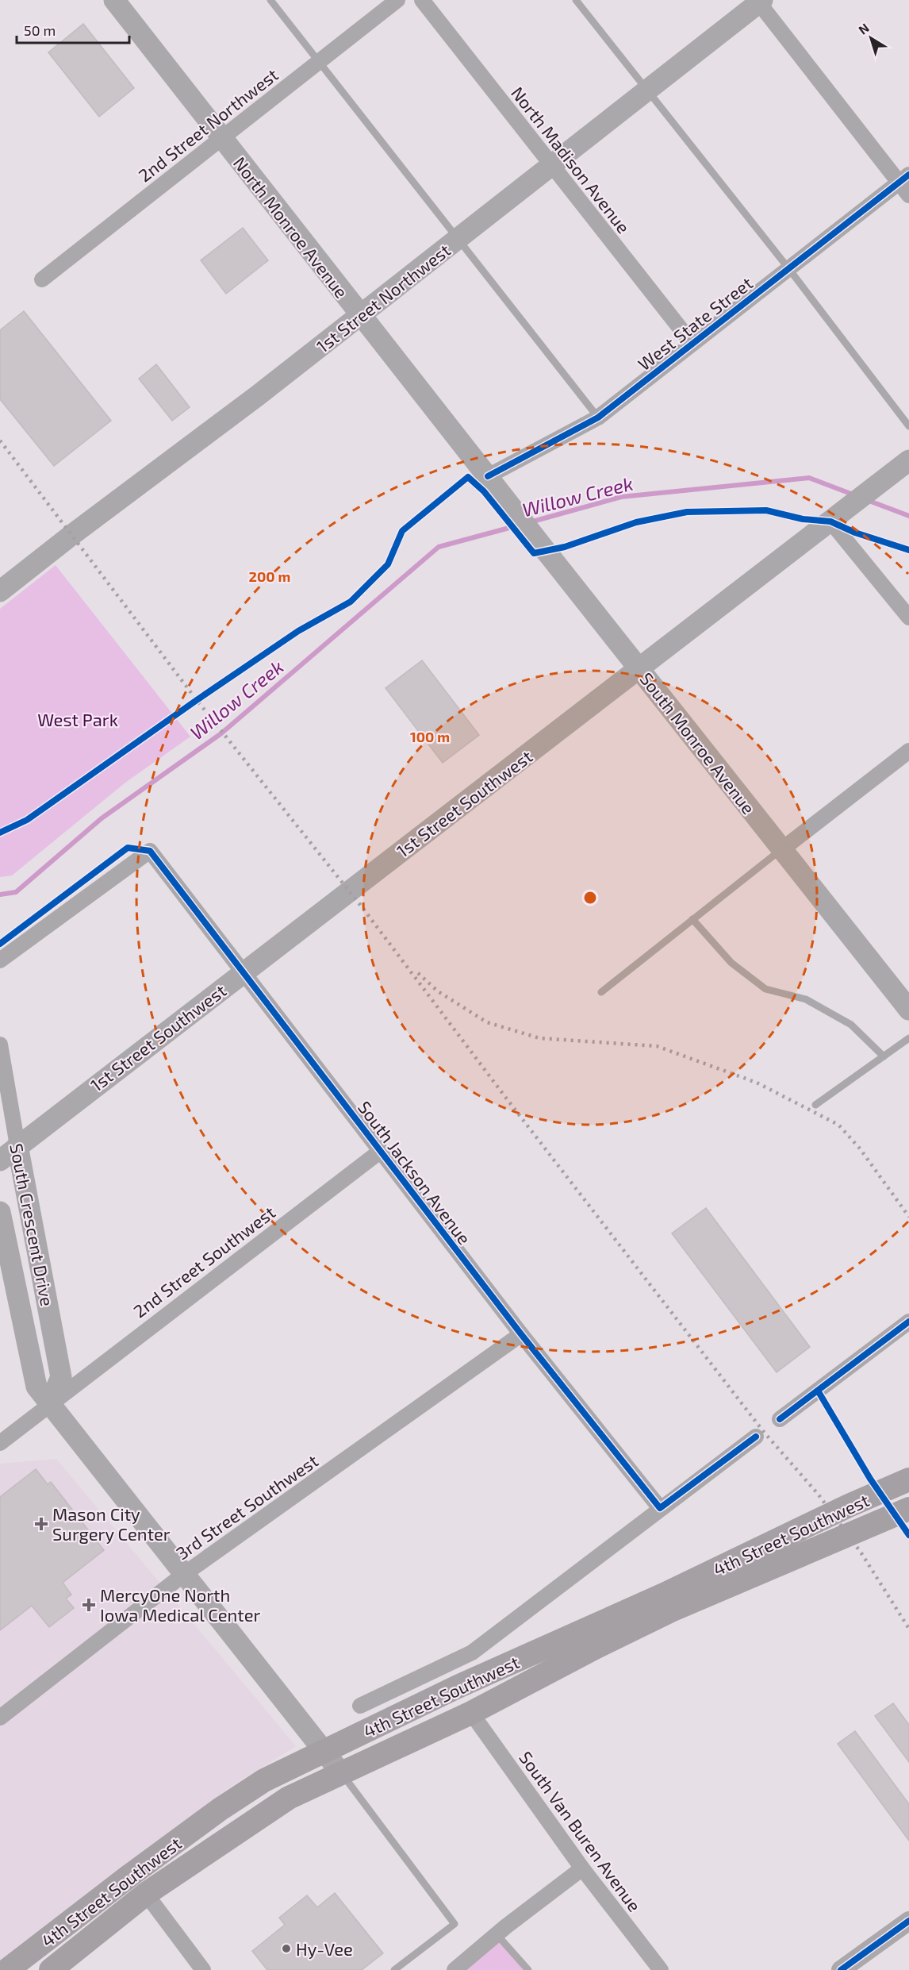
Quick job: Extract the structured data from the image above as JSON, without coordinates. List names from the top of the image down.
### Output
{
  "streets": {
    "main road": [
      "North Monroe Avenue",
      "1st Street Northwest",
      "South Monroe Avenue",
      "1st Street Southwest",
      "South Crescent Drive",
      "4th Street Southwest"
    ],
    "street": [
      "2nd Street Northwest",
      "North Madison Avenue",
      "West State Street",
      "South Jackson Avenue",
      "2nd Street Southwest",
      "3rd Street Southwest",
      "South Van Buren Avenue"
    ]
  },
  "crossings": [
    ["2nd Street Northwest", "North Monroe Avenue"],
    ["North Madison Avenue", "1st Street Northwest"],
    ["North Madison Avenue", "West State Street"],
    ["North Monroe Avenue", "1st Street Northwest"],
    ["North Monroe Avenue", "West State Street"],
    ["North Monroe Avenue", "South Monroe Avenue"],
    ["West State Street", "South Monroe Avenue"],
    ["South Monroe Avenue", "1st Street Southwest"],
    ["1st Street Southwest", "South Jackson Avenue"],
    ["1st Street Southwest", "South Crescent Drive"],
    ["South Jackson Avenue", "2nd Street Southwest"],
    ["South Jackson Avenue", "3rd Street Southwest"],
    ["South Jackson Avenue", "4th Street Southwest"],
    ["South Crescent Drive", "2nd Street Southwest"],
    ["South Crescent Drive", "3rd Street Southwest"],
    ["South Crescent Drive", "4th Street Southwest"],
    ["4th Street Southwest", "South Van Buren Avenue"]
  ],
  "water": ["Willow Creek"],
  "parks": ["West Park"],
  "places": {
    "health": ["Mason City Surgery Center", "MercyOne North Iowa Medical Center"],
    "other": ["Hy-Vee"]
  },
  "scale_bar": "50 m",
  "north": "top left",
  "rings": ["200 m", "100 m"]
}
